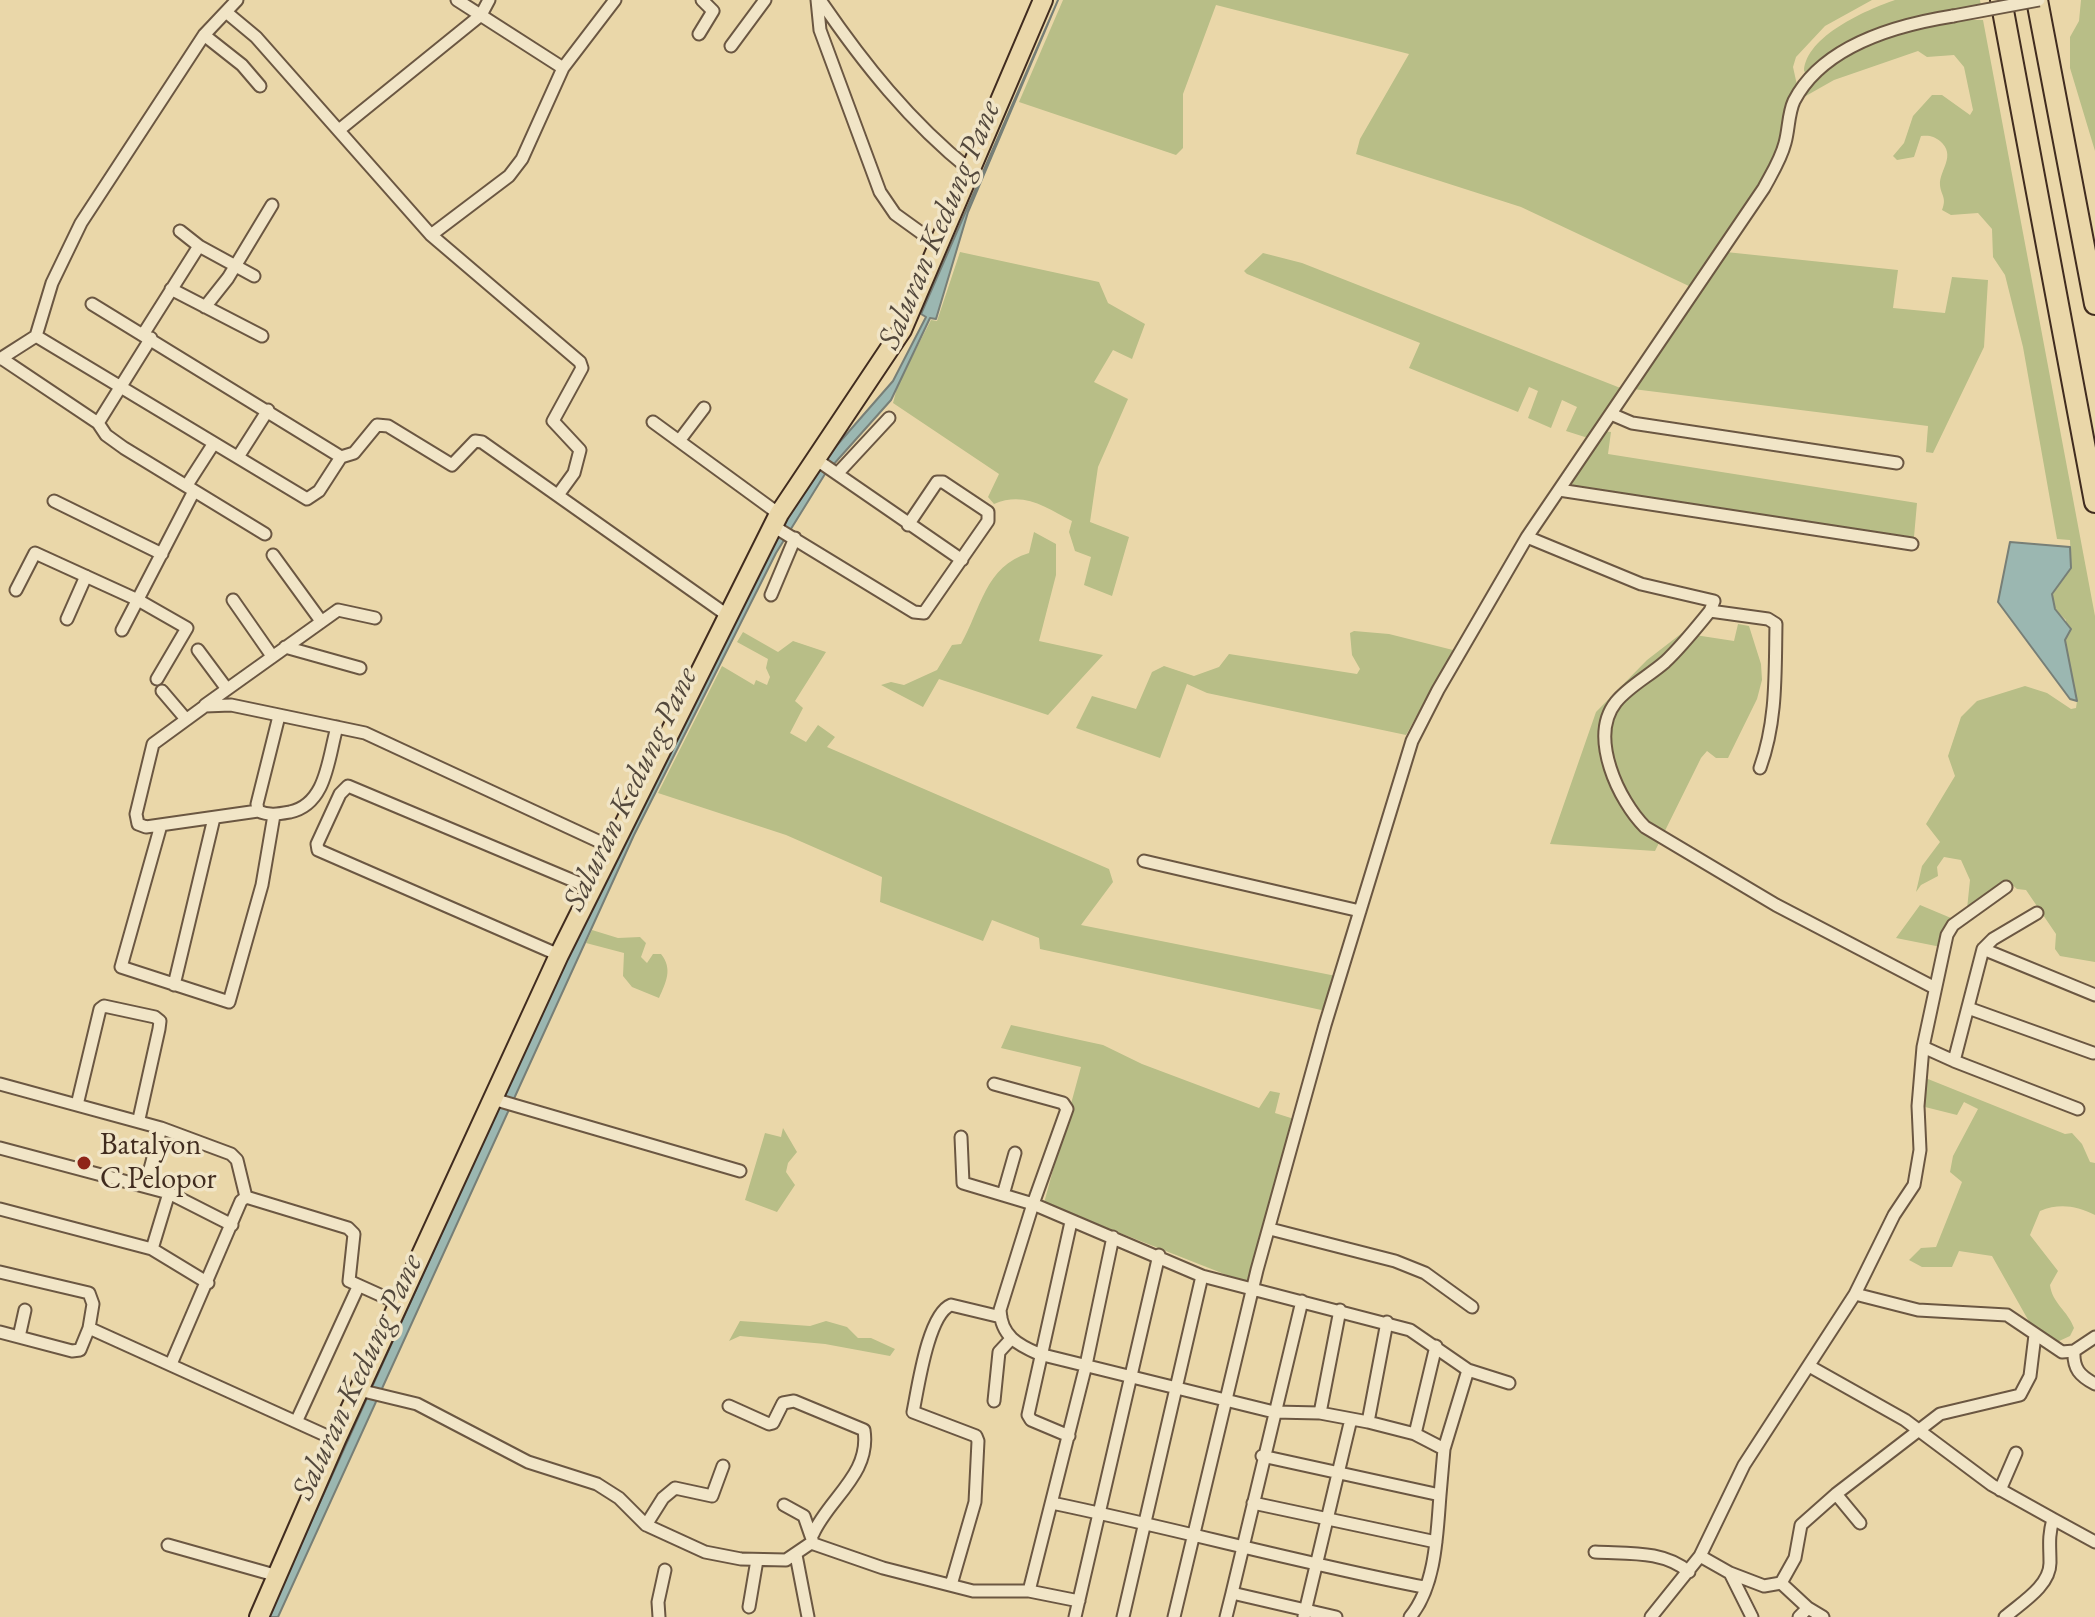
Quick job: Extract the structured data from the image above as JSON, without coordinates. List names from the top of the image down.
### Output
{
  "water": ["Saluran Kedung Pane"],
  "places": ["Batalyon C Pelopor"]
}
